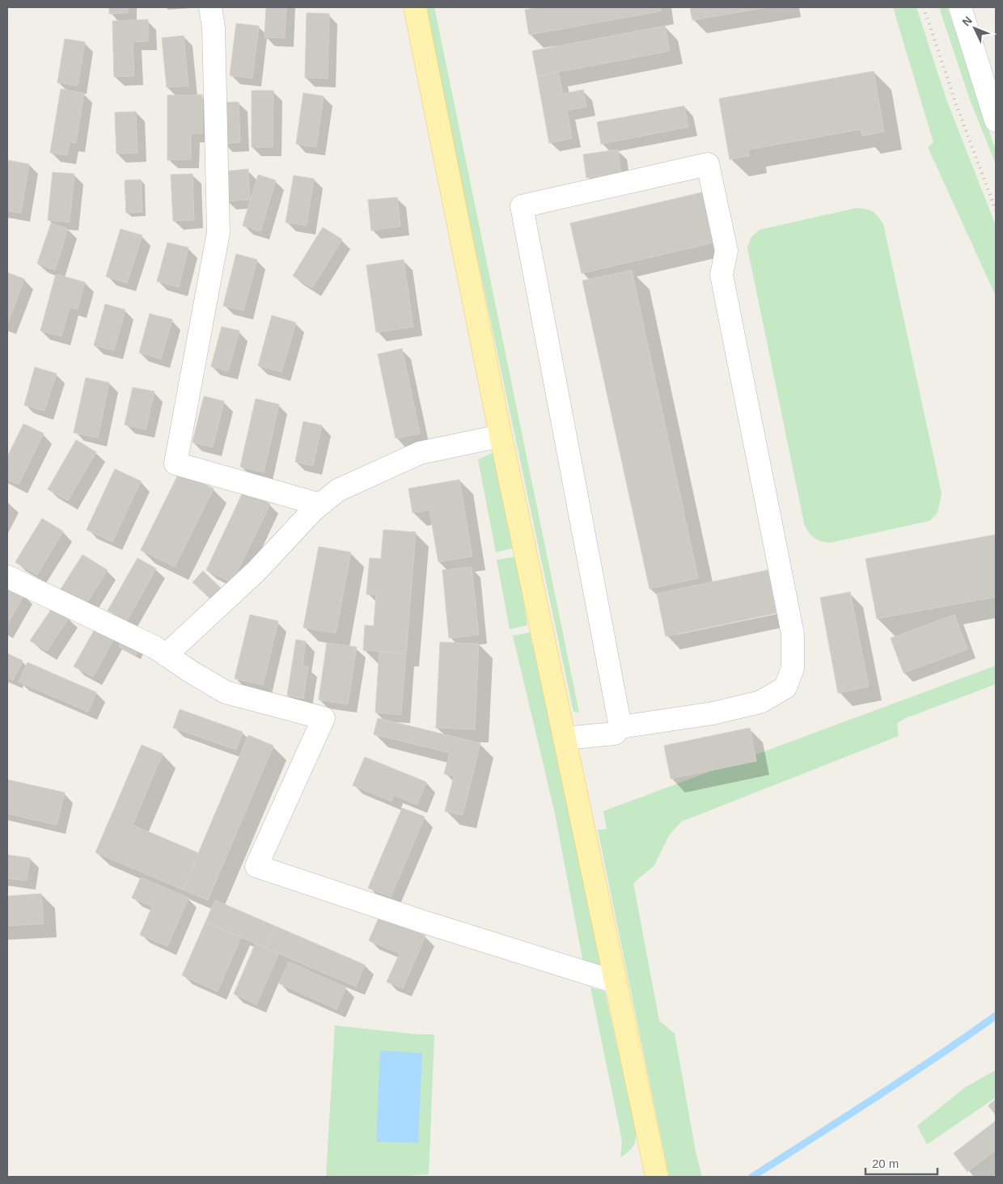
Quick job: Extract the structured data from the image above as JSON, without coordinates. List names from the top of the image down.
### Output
{
  "scale_bar": "20 m",
  "north": "top left"
}
